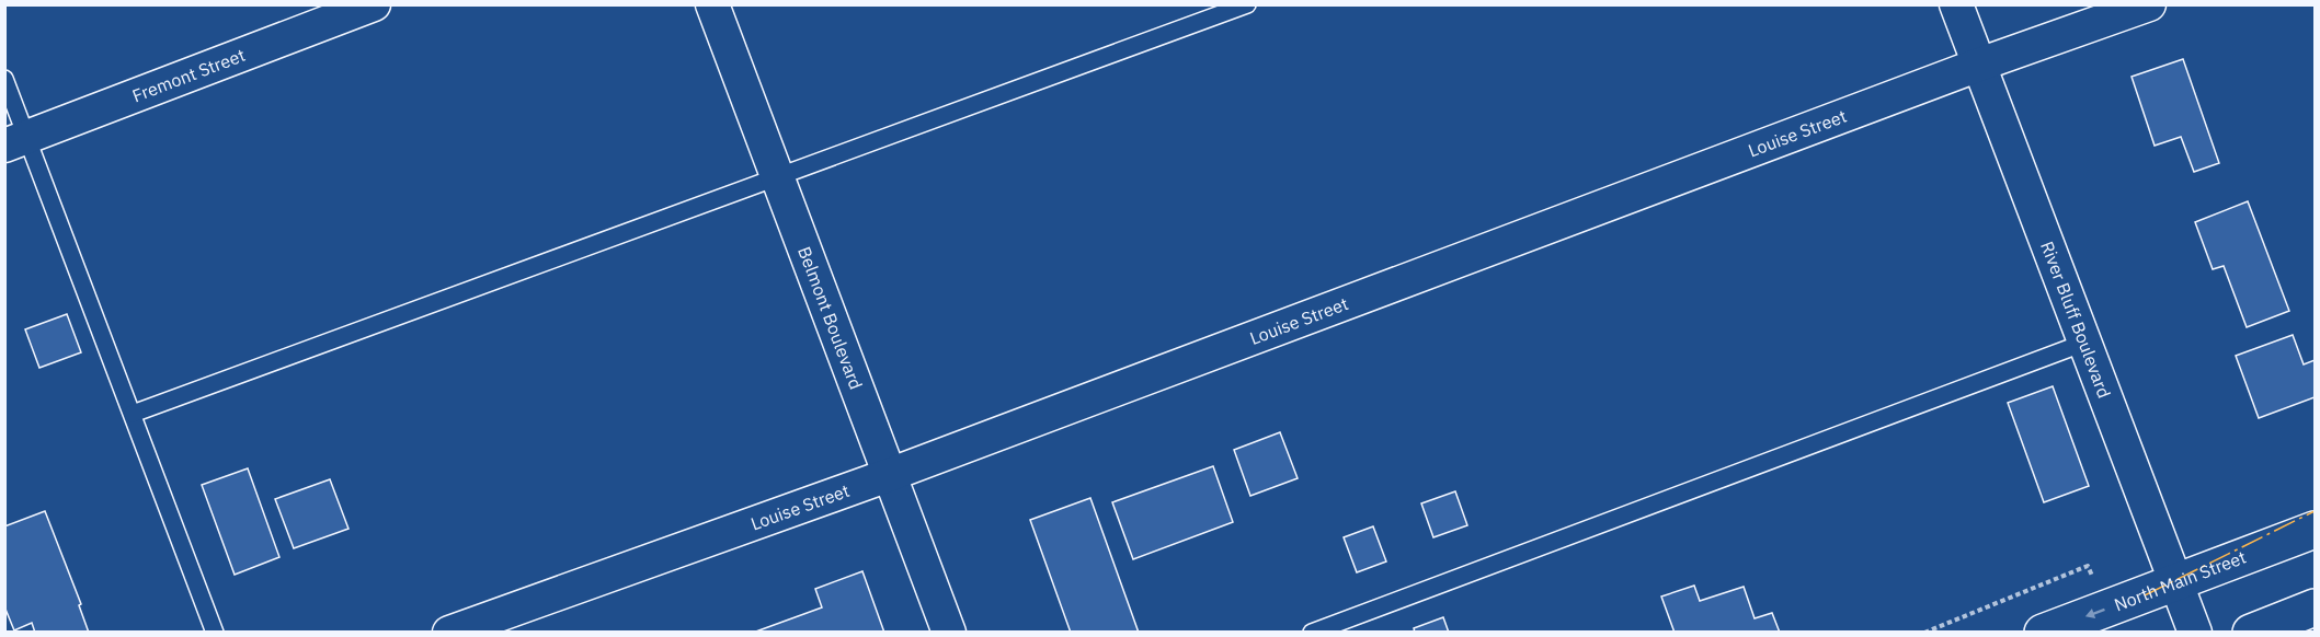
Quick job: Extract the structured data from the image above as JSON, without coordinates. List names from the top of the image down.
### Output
{
  "streets": {
    "main road": ["North Main Street"],
    "street": [
      "Fremont Street",
      "Louise Street",
      "Belmont Boulevard",
      "River Bluff Boulevard"
    ]
  },
  "crossings": [
    ["Louise Street", "Belmont Boulevard"],
    ["Louise Street", "River Bluff Boulevard"],
    ["River Bluff Boulevard", "North Main Street"]
  ],
  "one_way": ["North Main Street"]
}
